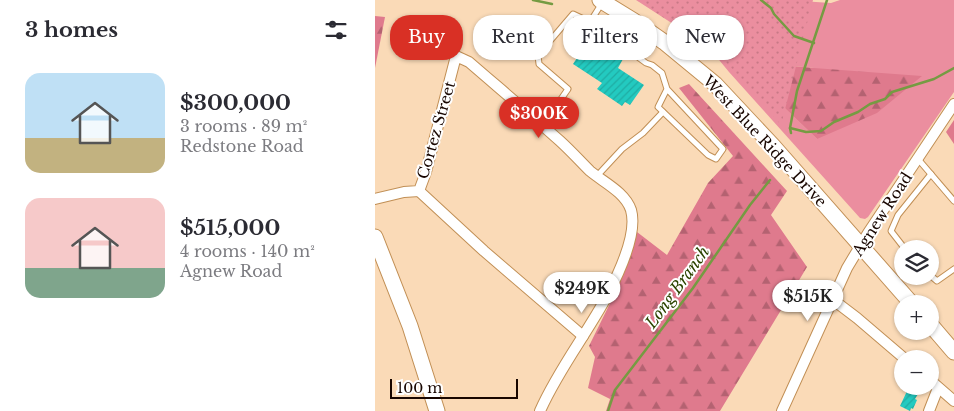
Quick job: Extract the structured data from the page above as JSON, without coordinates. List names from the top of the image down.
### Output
{
  "streets": {
    "main road": ["West Blue Ridge Drive"],
    "street": ["Cortez Street", "Agnew Road"]
  },
  "crossings": [
    ["West Blue Ridge Drive", "Agnew Road"]
  ],
  "water": ["Long Branch"],
  "scale_bar": "100 m",
  "page": {
    "heading": "3 homes",
    "chip": [
      "Buy",
      "Rent",
      "Filters",
      "New"
    ],
    "list": [
      {
        "name": "$300,000",
        "note": "3 rooms · 89 m² · Redstone Road"
      },
      {
        "name": "$515,000",
        "note": "4 rooms · 140 m² · Agnew Road"
      }
    ],
    "price": ["$300K", "$249K", "$515K"],
    "map_buttons": ["+", "−"],
    "scale": "100 m"
  }
}
